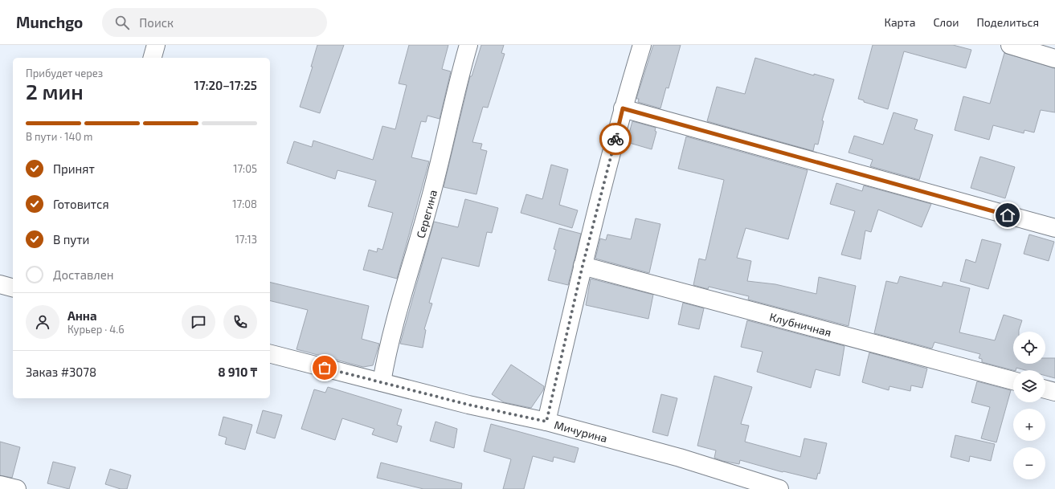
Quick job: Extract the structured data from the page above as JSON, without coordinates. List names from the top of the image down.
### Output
{
  "streets": {
    "street": ["Серегина", "Клубничная", "Мичурина"]
  },
  "crossings": [
    ["Серегина", "Мичурина"]
  ],
  "page": {
    "header": "Munchgo",
    "search": "Поиск",
    "nav": ["Карта", "Слои", "Поделиться"],
    "heading": ["2 мин", "Прибудет через", "17:20–17:25"],
    "panel": [
      "Анна",
      "Курьер · 4.6",
      "Заказ #3078",
      "8 910 ₸"
    ],
    "bar": "В пути · 140 m",
    "list": [
      ["Принят", "17:05"],
      ["Готовится", "17:08"],
      ["В пути", "17:13"],
      "Доставлен"
    ],
    "map_buttons": ["+", "−"]
  }
}
